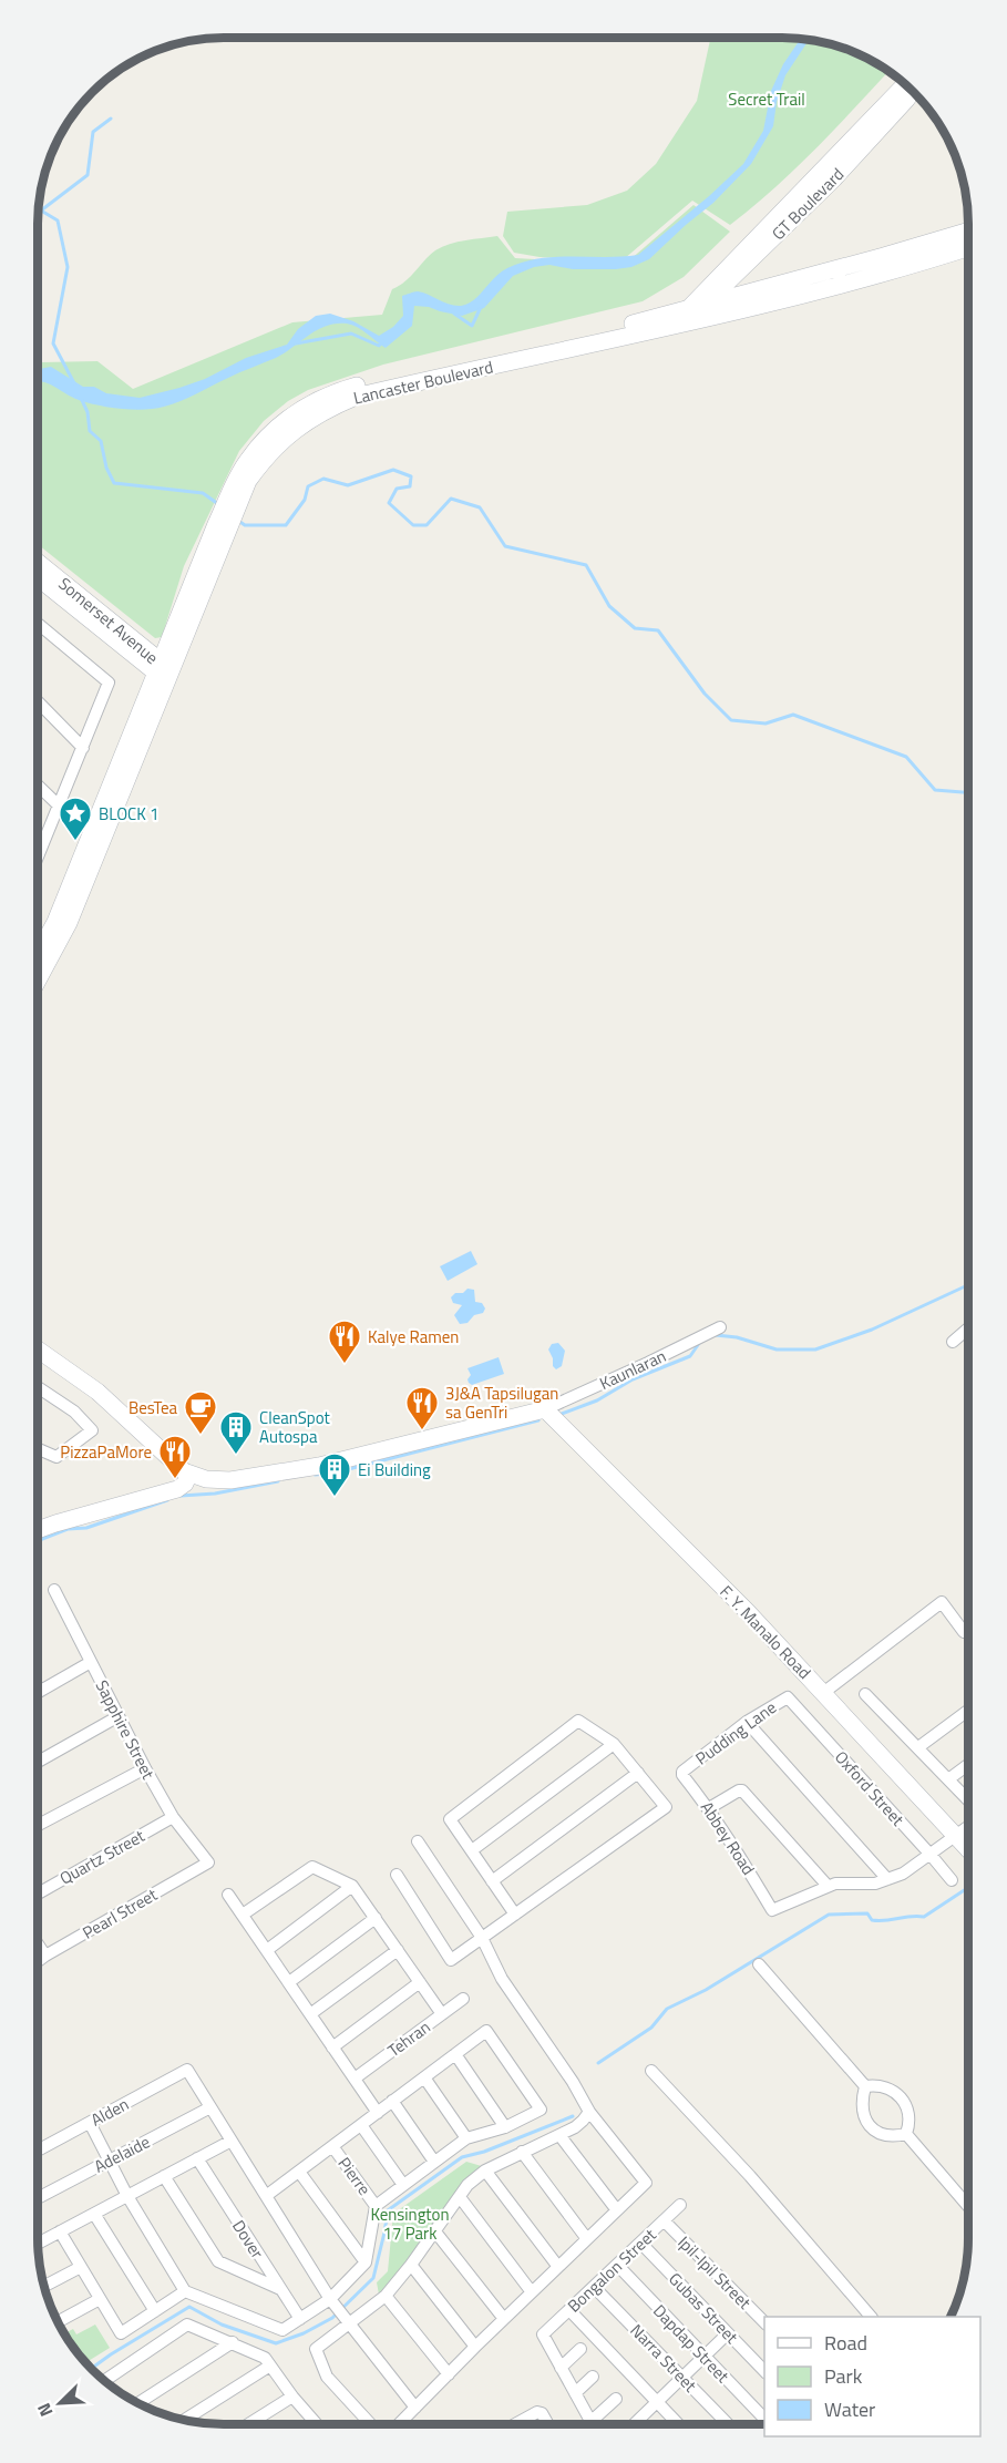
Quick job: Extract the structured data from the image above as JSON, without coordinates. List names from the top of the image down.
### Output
{
  "streets": {
    "street": [
      "GT Boulevard",
      "Lancaster Boulevard",
      "Somerset Avenue",
      "Kaunlaran",
      "F. Y. Manalo Road",
      "Sapphire Street",
      "Pudding Lane",
      "Oxford Street",
      "Abbey Road",
      "Quartz Street",
      "Pearl Street",
      "Tehran",
      "Alden",
      "Adelaide",
      "Pierre",
      "Dover",
      "Bongalon Street",
      "Ipil-Ipil Street",
      "Gubas Street",
      "Dapdap Street",
      "Narra Street"
    ]
  },
  "crossings": [
    ["GT Boulevard", "Lancaster Boulevard"],
    ["Lancaster Boulevard", "Somerset Avenue"],
    ["Kaunlaran", "F. Y. Manalo Road"],
    ["Sapphire Street", "Quartz Street"],
    ["Sapphire Street", "Pearl Street"],
    ["Pudding Lane", "Oxford Street"],
    ["Pudding Lane", "Abbey Road"],
    ["Alden", "Adelaide"],
    ["Bongalon Street", "Ipil-Ipil Street"],
    ["Bongalon Street", "Gubas Street"],
    ["Bongalon Street", "Dapdap Street"],
    ["Bongalon Street", "Narra Street"]
  ],
  "parks": ["Secret Trail", "Kensington 17 Park"],
  "places": {
    "place": ["BLOCK 1"],
    "restaurant": ["Kalye Ramen", "3J&A Tapsilugan sa GenTri", "PizzaPaMore"],
    "cafe": ["BesTea"],
    "building": ["CleanSpot Autospa", "Ei Building"]
  },
  "legend": ["Road", "Park", "Water"],
  "north": "bottom left"
}
